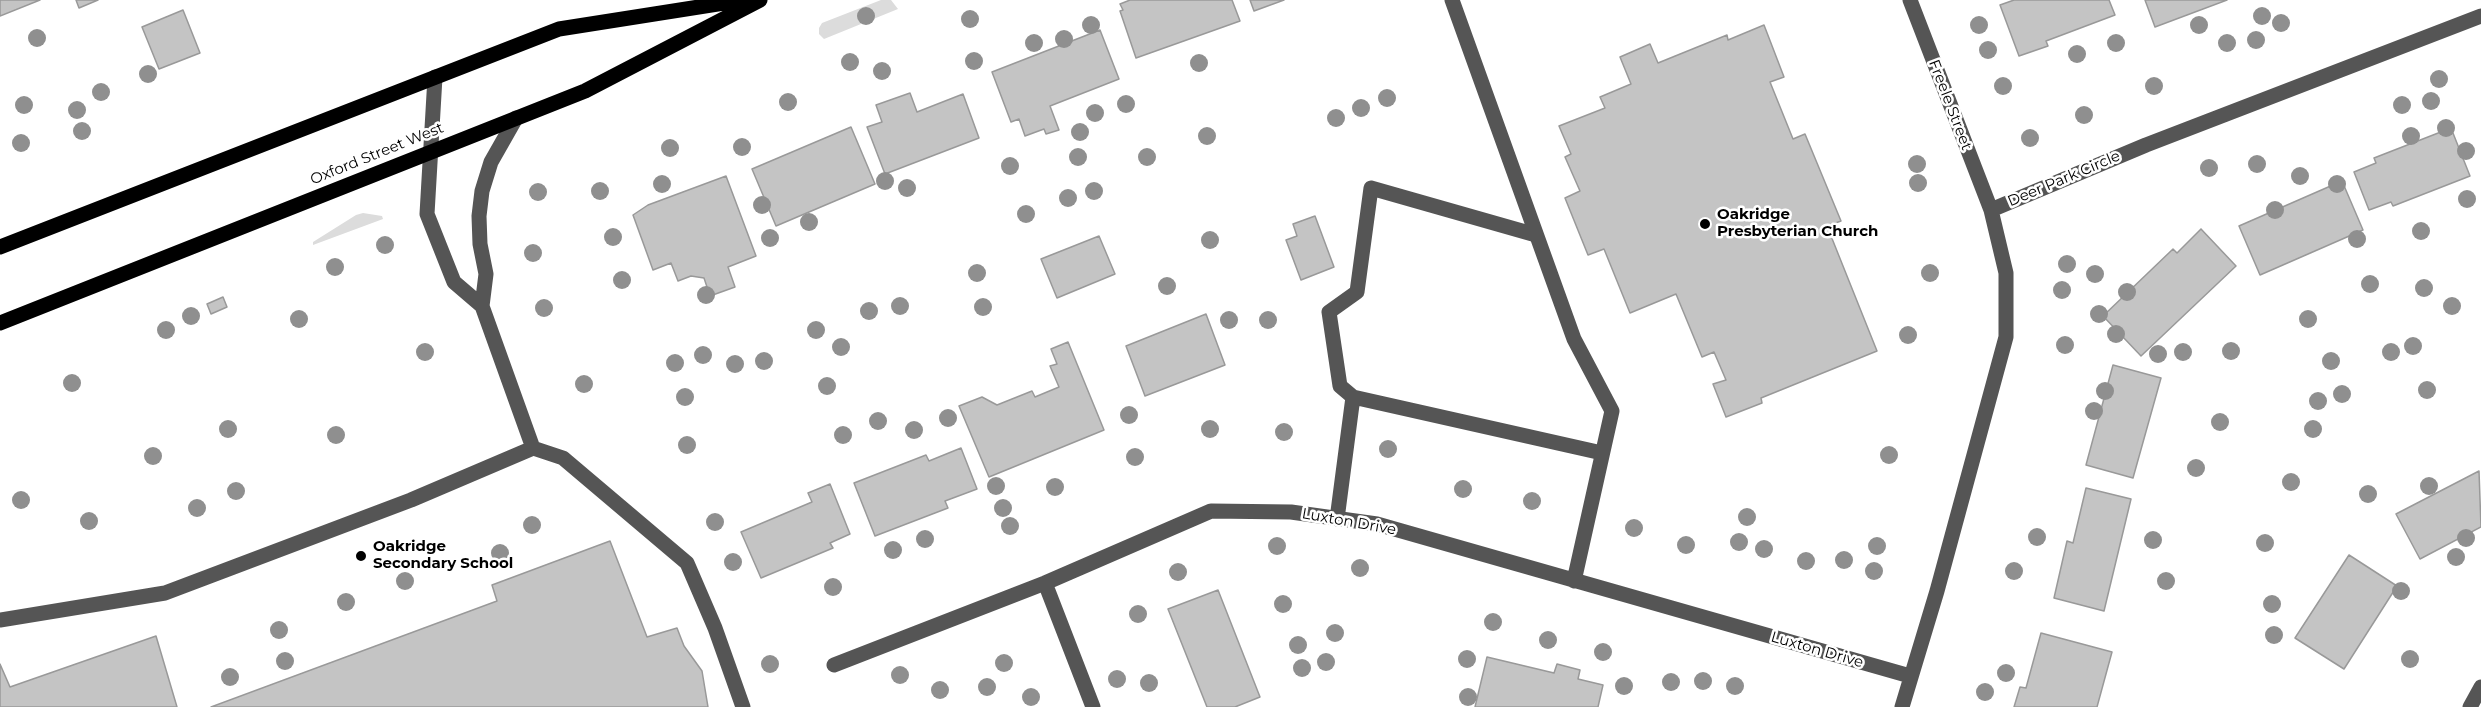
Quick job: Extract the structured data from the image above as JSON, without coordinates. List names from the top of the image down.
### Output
{
  "streets": {
    "main road": ["Oxford Street West"],
    "street": ["Freele Street", "Deer Park Circle", "Luxton Drive"]
  },
  "crossings": [
    ["Freele Street", "Deer Park Circle"],
    ["Deer Park Circle", "Luxton Drive"]
  ],
  "places": ["Oakridge Presbyterian Church", "Oakridge Secondary School"]
}
